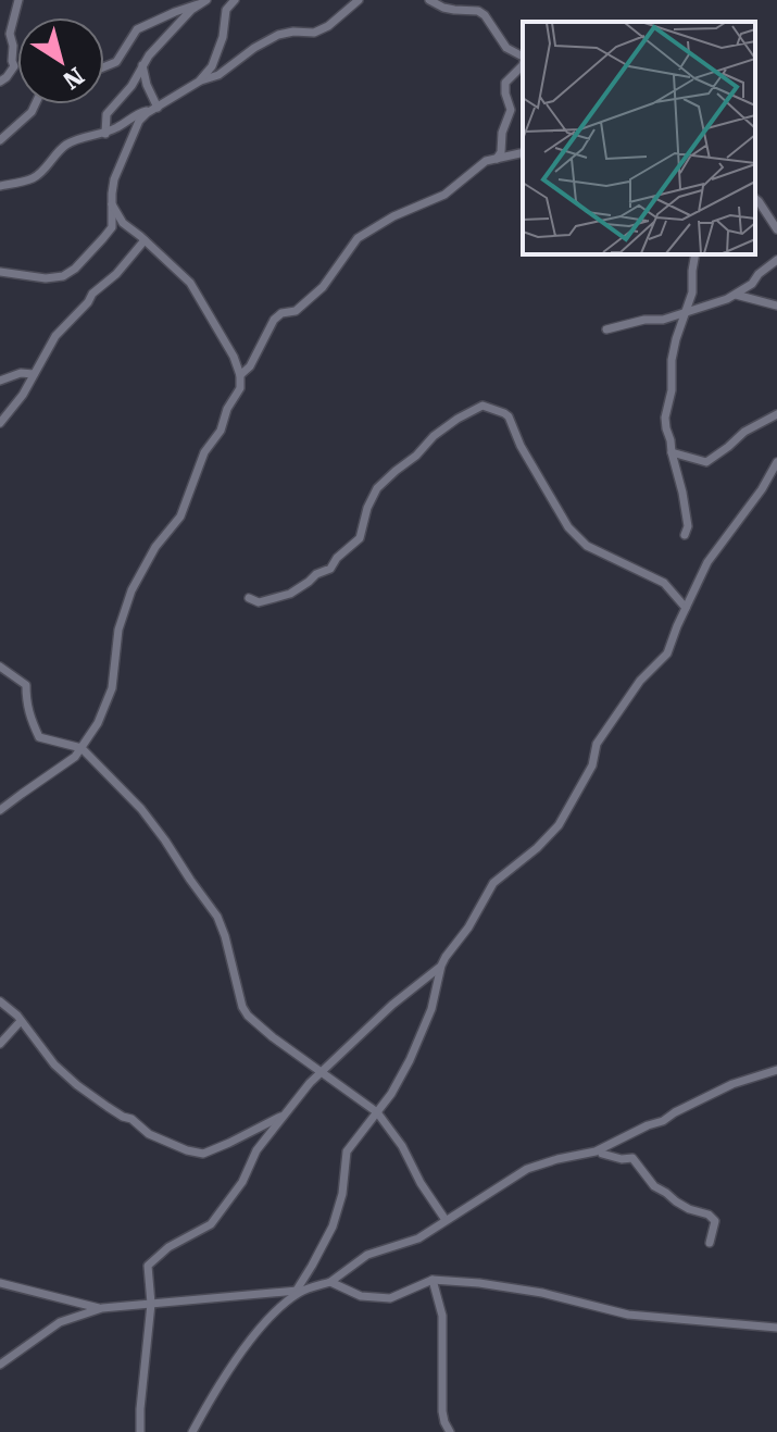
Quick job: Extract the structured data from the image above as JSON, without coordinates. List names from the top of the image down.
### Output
{
  "north": "bottom right"
}
